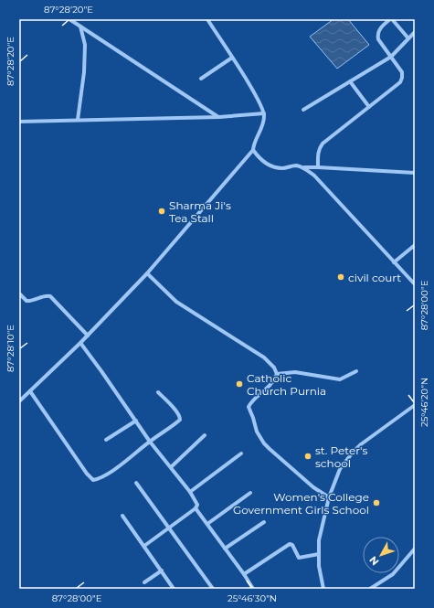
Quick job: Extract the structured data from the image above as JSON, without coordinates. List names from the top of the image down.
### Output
{
  "places": [
    "Sharma Ji's Tea Stall",
    "civil court",
    "Catholic Church Purnia",
    "st. Peter's school",
    "Women's College Government Girls School"
  ],
  "north": "bottom left",
  "coordinates": [
    "87°28'20\"E",
    "87°28'00\"E",
    "87°28'10\"E",
    "25°46'20\"N",
    "25°46'30\"N"
  ]
}
